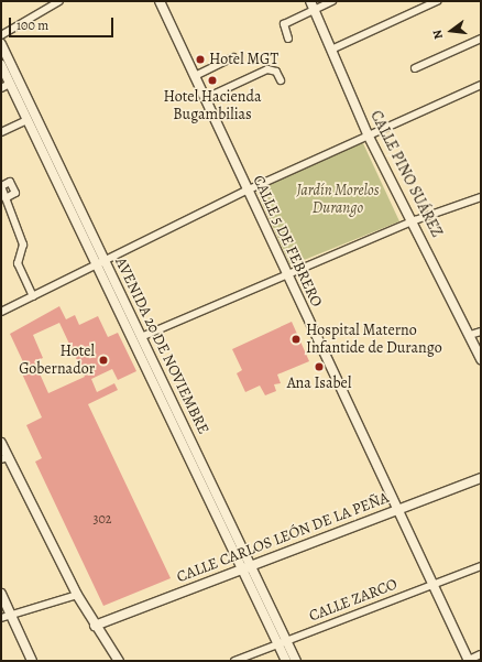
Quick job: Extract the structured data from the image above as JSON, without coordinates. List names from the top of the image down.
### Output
{
  "streets": {
    "street": [
      "CALLE PINO SUÁREZ",
      "CALLE 5 DE FEBRERO",
      "AVENIDA 20 DE NOVIEMBRE",
      "CALLE CARLOS LEÓN DE LA PEÑA",
      "CALLE ZARCO"
    ]
  },
  "crossings": [
    ["CALLE 5 DE FEBRERO", "CALLE CARLOS LEÓN DE LA PEÑA"],
    ["CALLE 5 DE FEBRERO", "CALLE ZARCO"],
    ["AVENIDA 20 DE NOVIEMBRE", "CALLE CARLOS LEÓN DE LA PEÑA"],
    ["AVENIDA 20 DE NOVIEMBRE", "CALLE ZARCO"]
  ],
  "parks": ["Jardín Morelos Durango"],
  "places": [
    "Hotel MGT",
    "Hotel Hacienda Bugambilias",
    "Hospital Materno Infantide de Durango",
    "Hotel Gobernador",
    "Ana Isabel"
  ],
  "house_numbers": ["302"],
  "scale_bar": "100 m",
  "north": "left"
}
